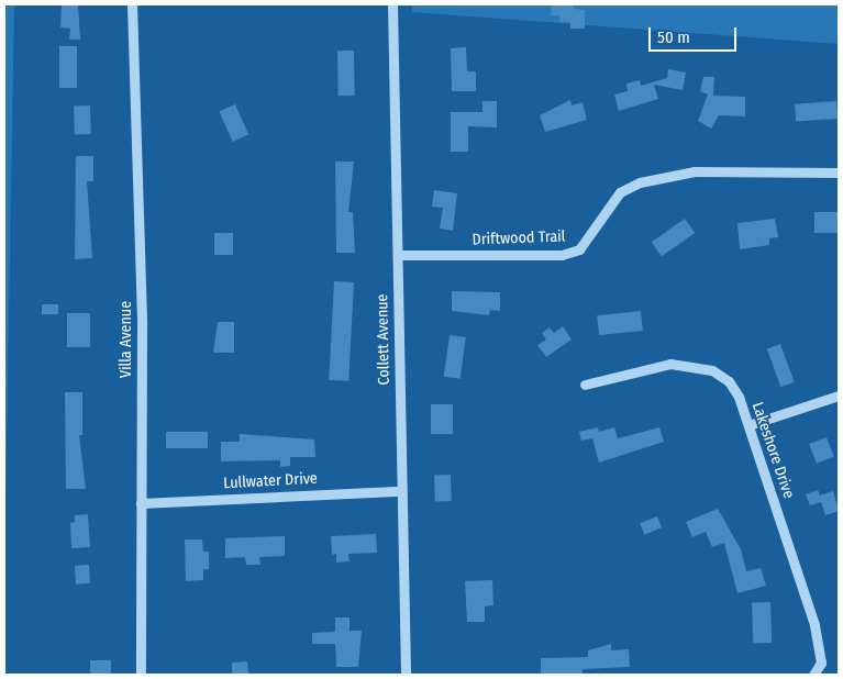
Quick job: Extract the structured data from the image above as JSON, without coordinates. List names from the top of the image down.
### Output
{
  "streets": {
    "street": [
      "Driftwood Trail",
      "Villa Avenue",
      "Collett Avenue",
      "Lakeshore Drive",
      "Lullwater Drive"
    ]
  },
  "crossings": [
    ["Driftwood Trail", "Collett Avenue"],
    ["Villa Avenue", "Lullwater Drive"],
    ["Collett Avenue", "Lullwater Drive"]
  ],
  "scale_bar": "50 m"
}
